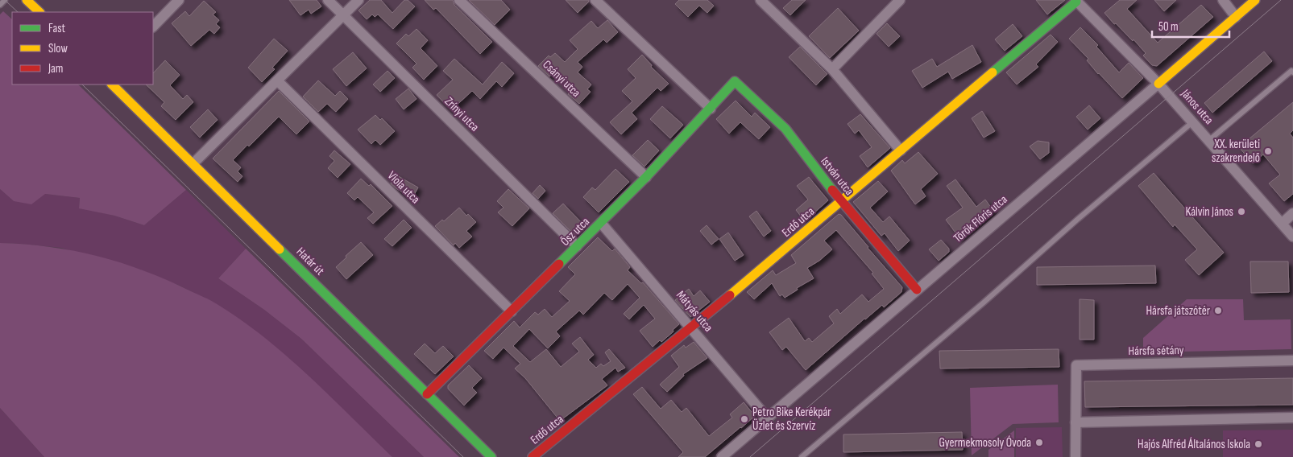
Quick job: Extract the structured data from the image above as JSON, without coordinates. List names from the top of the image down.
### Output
{
  "streets": {
    "street": [
      "Csányi utca",
      "János utca",
      "Zrínyi utca",
      "István utca",
      "Viola utca",
      "Török Flóris utca",
      "Erdő utca",
      "Ősz utca",
      "Határ út",
      "Mátyás utca",
      "Hársfa sétány"
    ]
  },
  "crossings": [
    ["Csányi utca", "Ősz utca"],
    ["János utca", "Török Flóris utca"],
    ["János utca", "Erdő utca"],
    ["Zrínyi utca", "Ősz utca"],
    ["István utca", "Török Flóris utca"],
    ["István utca", "Erdő utca"],
    ["István utca", "Ősz utca"],
    ["Viola utca", "Ősz utca"],
    ["Török Flóris utca", "Mátyás utca"],
    ["Erdő utca", "Mátyás utca"],
    ["Ősz utca", "Határ út"],
    ["Ősz utca", "Mátyás utca"]
  ],
  "places": [
    "XX. kerületi szakrendelő",
    "Kálvin János",
    "Hársfa játszótér",
    "Petro Bike Kerékpár Üzlet és Szervíz",
    "Gyermekmosoly Óvoda",
    "Hajós Alfréd Általános Iskola"
  ],
  "legend": ["Fast", "Slow", "Jam"],
  "scale_bar": "50 m"
}
